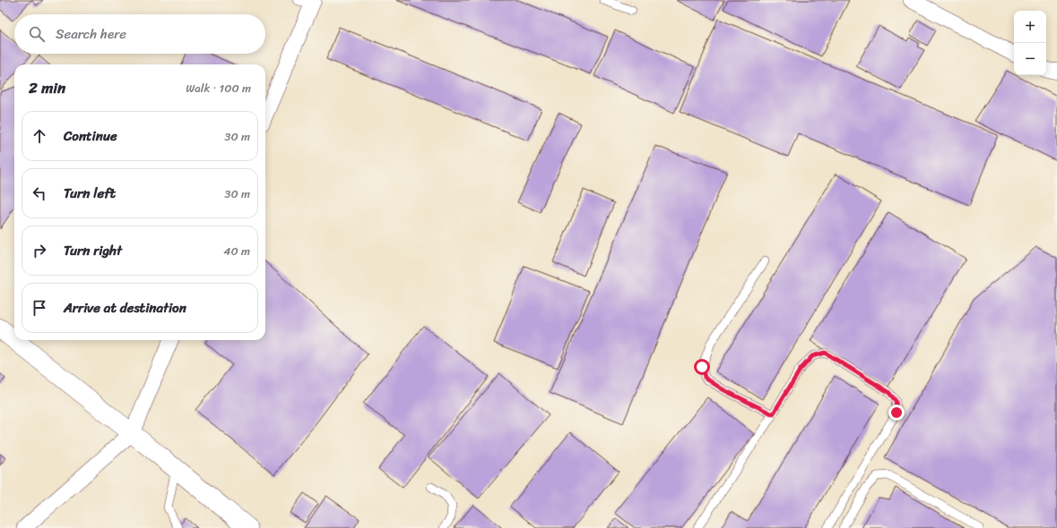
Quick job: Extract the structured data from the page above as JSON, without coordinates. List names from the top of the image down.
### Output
{
  "page": {
    "map_buttons": ["+", "−"],
    "search": "Search here",
    "heading": ["2 min", "Walk · 100 m"],
    "list": [
      ["Continue", "30 m"],
      ["Turn left", "30 m"],
      ["Turn right", "40 m"],
      "Arrive at destination"
    ]
  }
}
